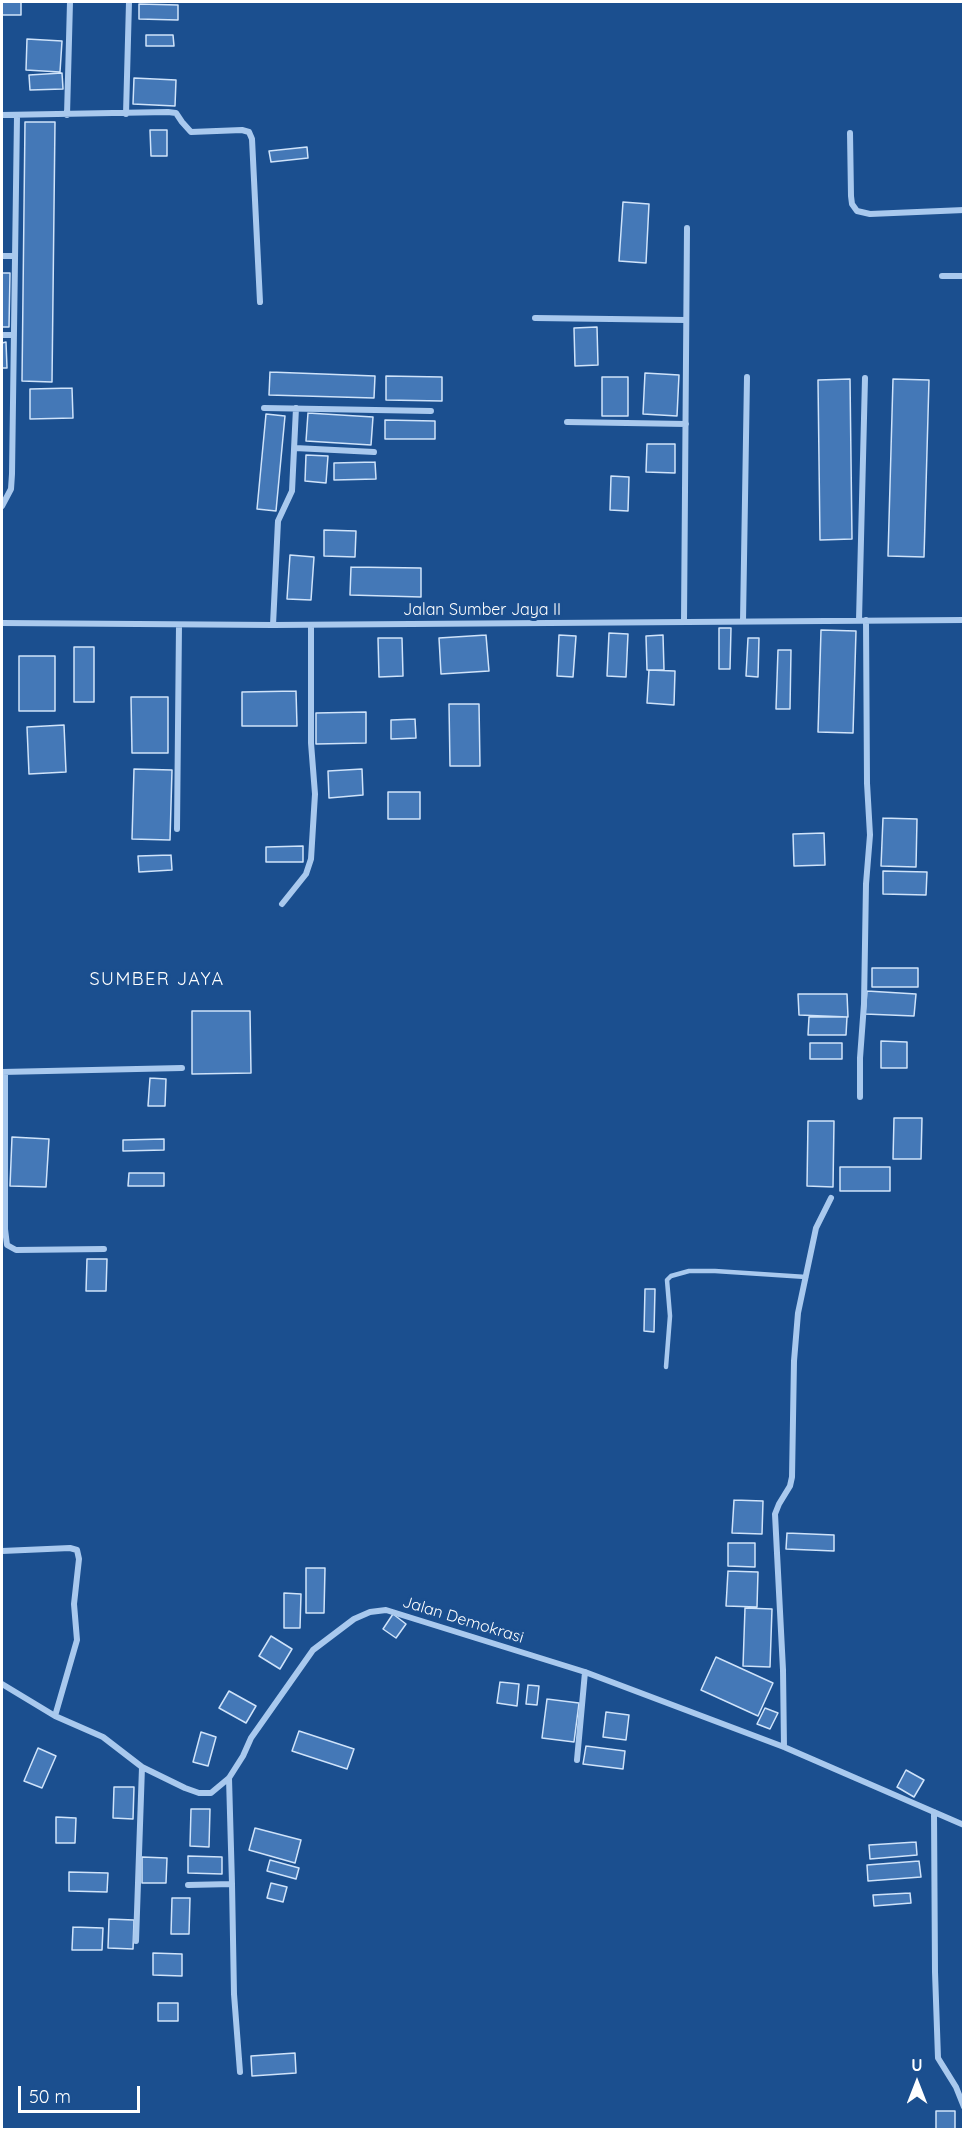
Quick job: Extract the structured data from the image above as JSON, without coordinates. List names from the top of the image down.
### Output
{
  "streets": {
    "street": ["Jalan Sumber Jaya II", "Jalan Demokrasi"]
  },
  "districts": ["SUMBER JAYA"],
  "scale_bar": "50 m",
  "north": "top"
}
